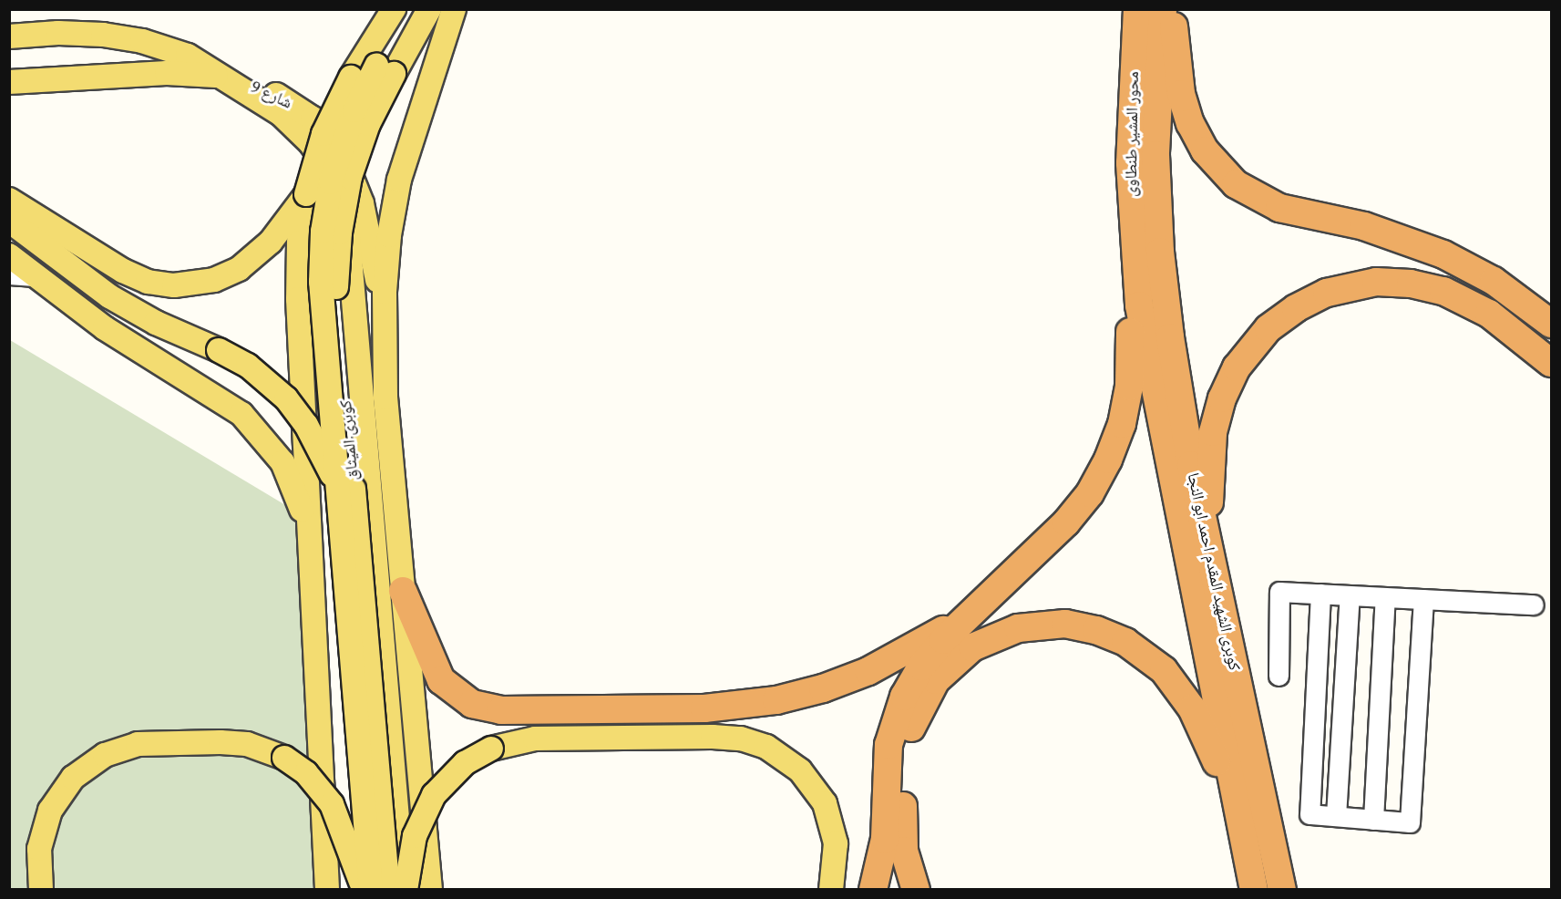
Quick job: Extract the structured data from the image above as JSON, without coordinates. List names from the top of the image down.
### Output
{
  "streets": {
    "highway": ["محور المشير طنطاوى", "كوبرى الشهيد المقدم احمد ابو النجا"],
    "main road": ["شارع 9", "كوبرى الميثاق"]
  },
  "crossings": [
    ["محور المشير طنطاوى", "كوبرى الشهيد المقدم احمد ابو النجا"]
  ]
}
